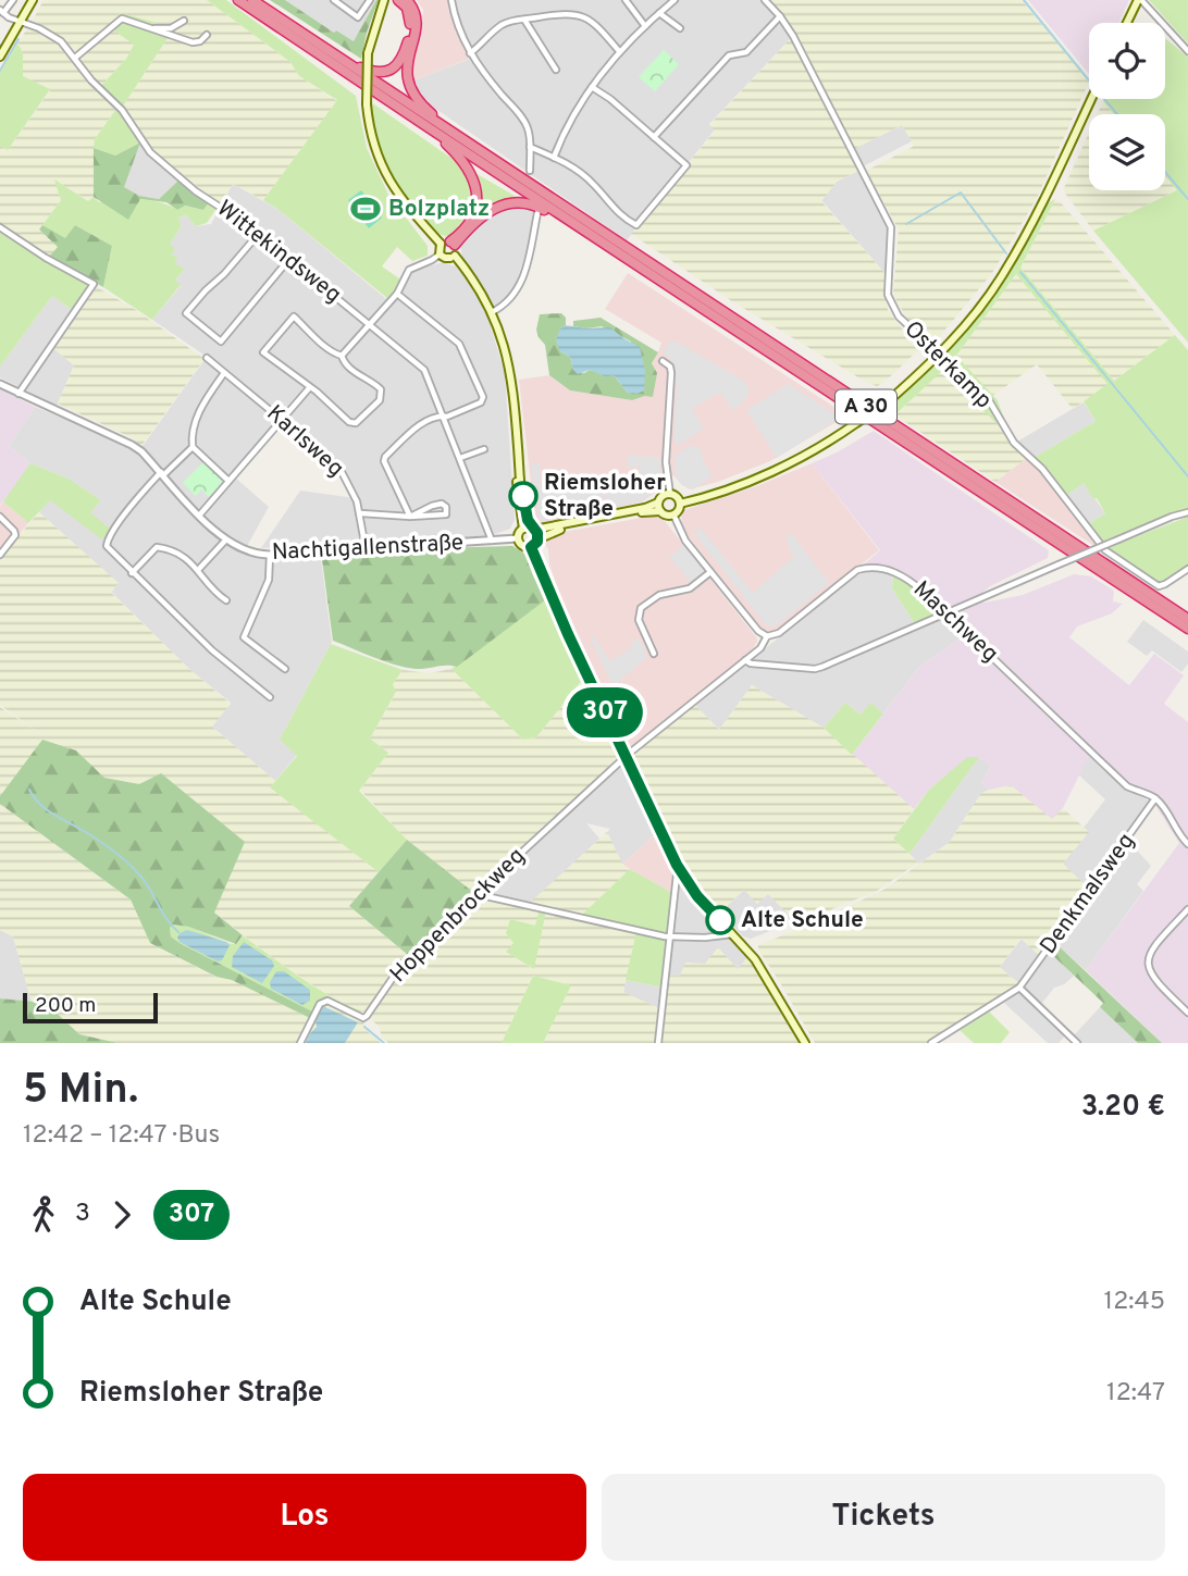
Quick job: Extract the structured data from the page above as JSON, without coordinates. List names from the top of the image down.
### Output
{
  "streets": {
    "highway": ["A 30"],
    "street": [
      "Wittekindsweg",
      "Osterkamp",
      "Karlsweg",
      "Nachtigallenstraße",
      "Maschweg",
      "Denkmalsweg",
      "Hoppenbrockweg"
    ]
  },
  "crossings": [
    ["Wittekindsweg", "Nachtigallenstraße"],
    ["Karlsweg", "Nachtigallenstraße"],
    ["Maschweg", "Denkmalsweg"],
    ["Maschweg", "Hoppenbrockweg"]
  ],
  "places": {
    "sports": ["Bolzplatz"],
    "other": ["Riemsloher Straße", "Alte Schule"]
  },
  "lines": ["bus line 307"],
  "scale_bar": "200 m",
  "page": {
    "on_map": "307",
    "scale": "200 m",
    "heading": ["5 Min.", "12:42 – 12:47 · Bus", "3.20 €"],
    "legs": ["3", "307"],
    "list": [
      {
        "name": "Alte Schule",
        "value": "12:45"
      },
      {
        "name": "Riemsloher Straße",
        "value": "12:47"
      }
    ],
    "buttons": ["Los", "Tickets"]
  }
}
